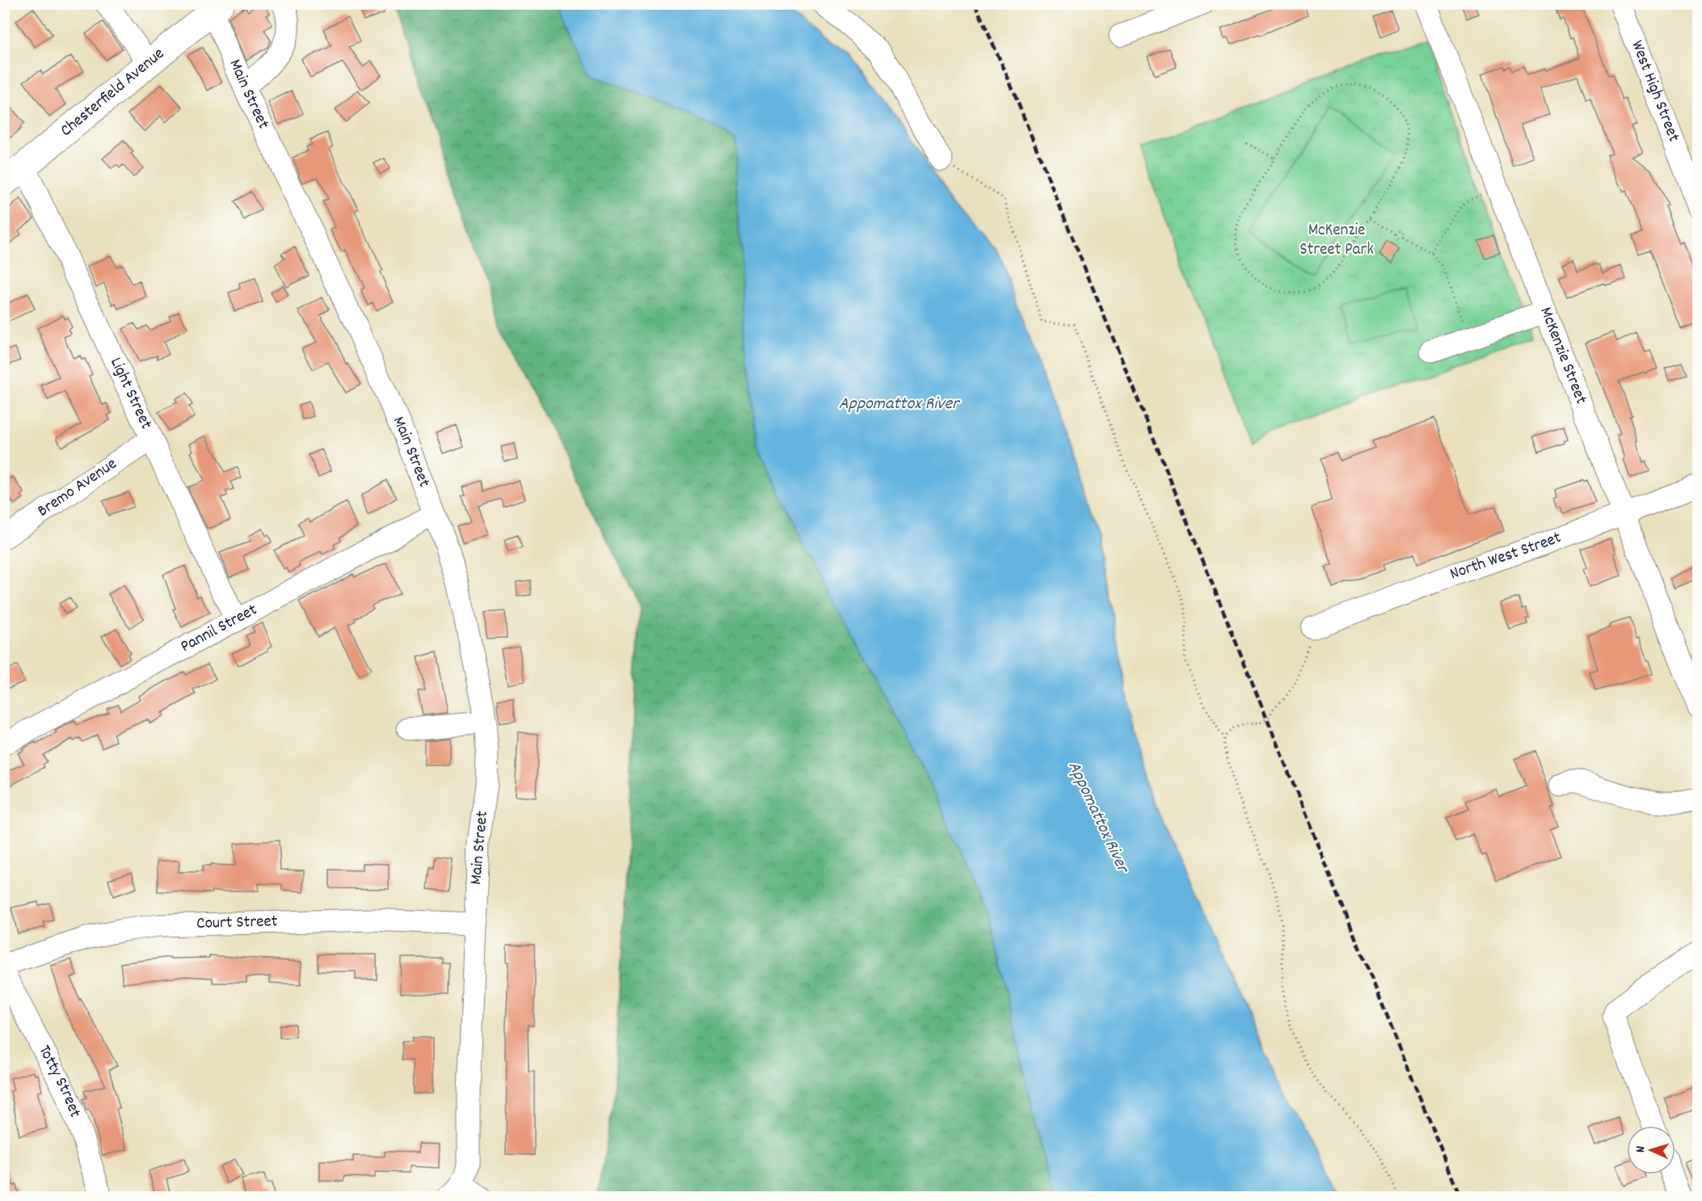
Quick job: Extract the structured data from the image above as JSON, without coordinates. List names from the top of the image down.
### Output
{
  "streets": {
    "main road": ["Chesterfield Avenue"],
    "street": [
      "West High Street",
      "Main Street",
      "McKenzie Street",
      "Light Street",
      "Bremo Avenue",
      "North West Street",
      "Pannil Street",
      "Court Street",
      "Totty Street"
    ]
  },
  "crossings": [
    ["Chesterfield Avenue", "Main Street"],
    ["Chesterfield Avenue", "Light Street"],
    ["Main Street", "Pannil Street"],
    ["Main Street", "Court Street"],
    ["McKenzie Street", "North West Street"],
    ["Light Street", "Bremo Avenue"],
    ["Light Street", "Pannil Street"]
  ],
  "water": ["Appomattox River"],
  "parks": ["McKenzie Street Park"],
  "north": "left"
}
